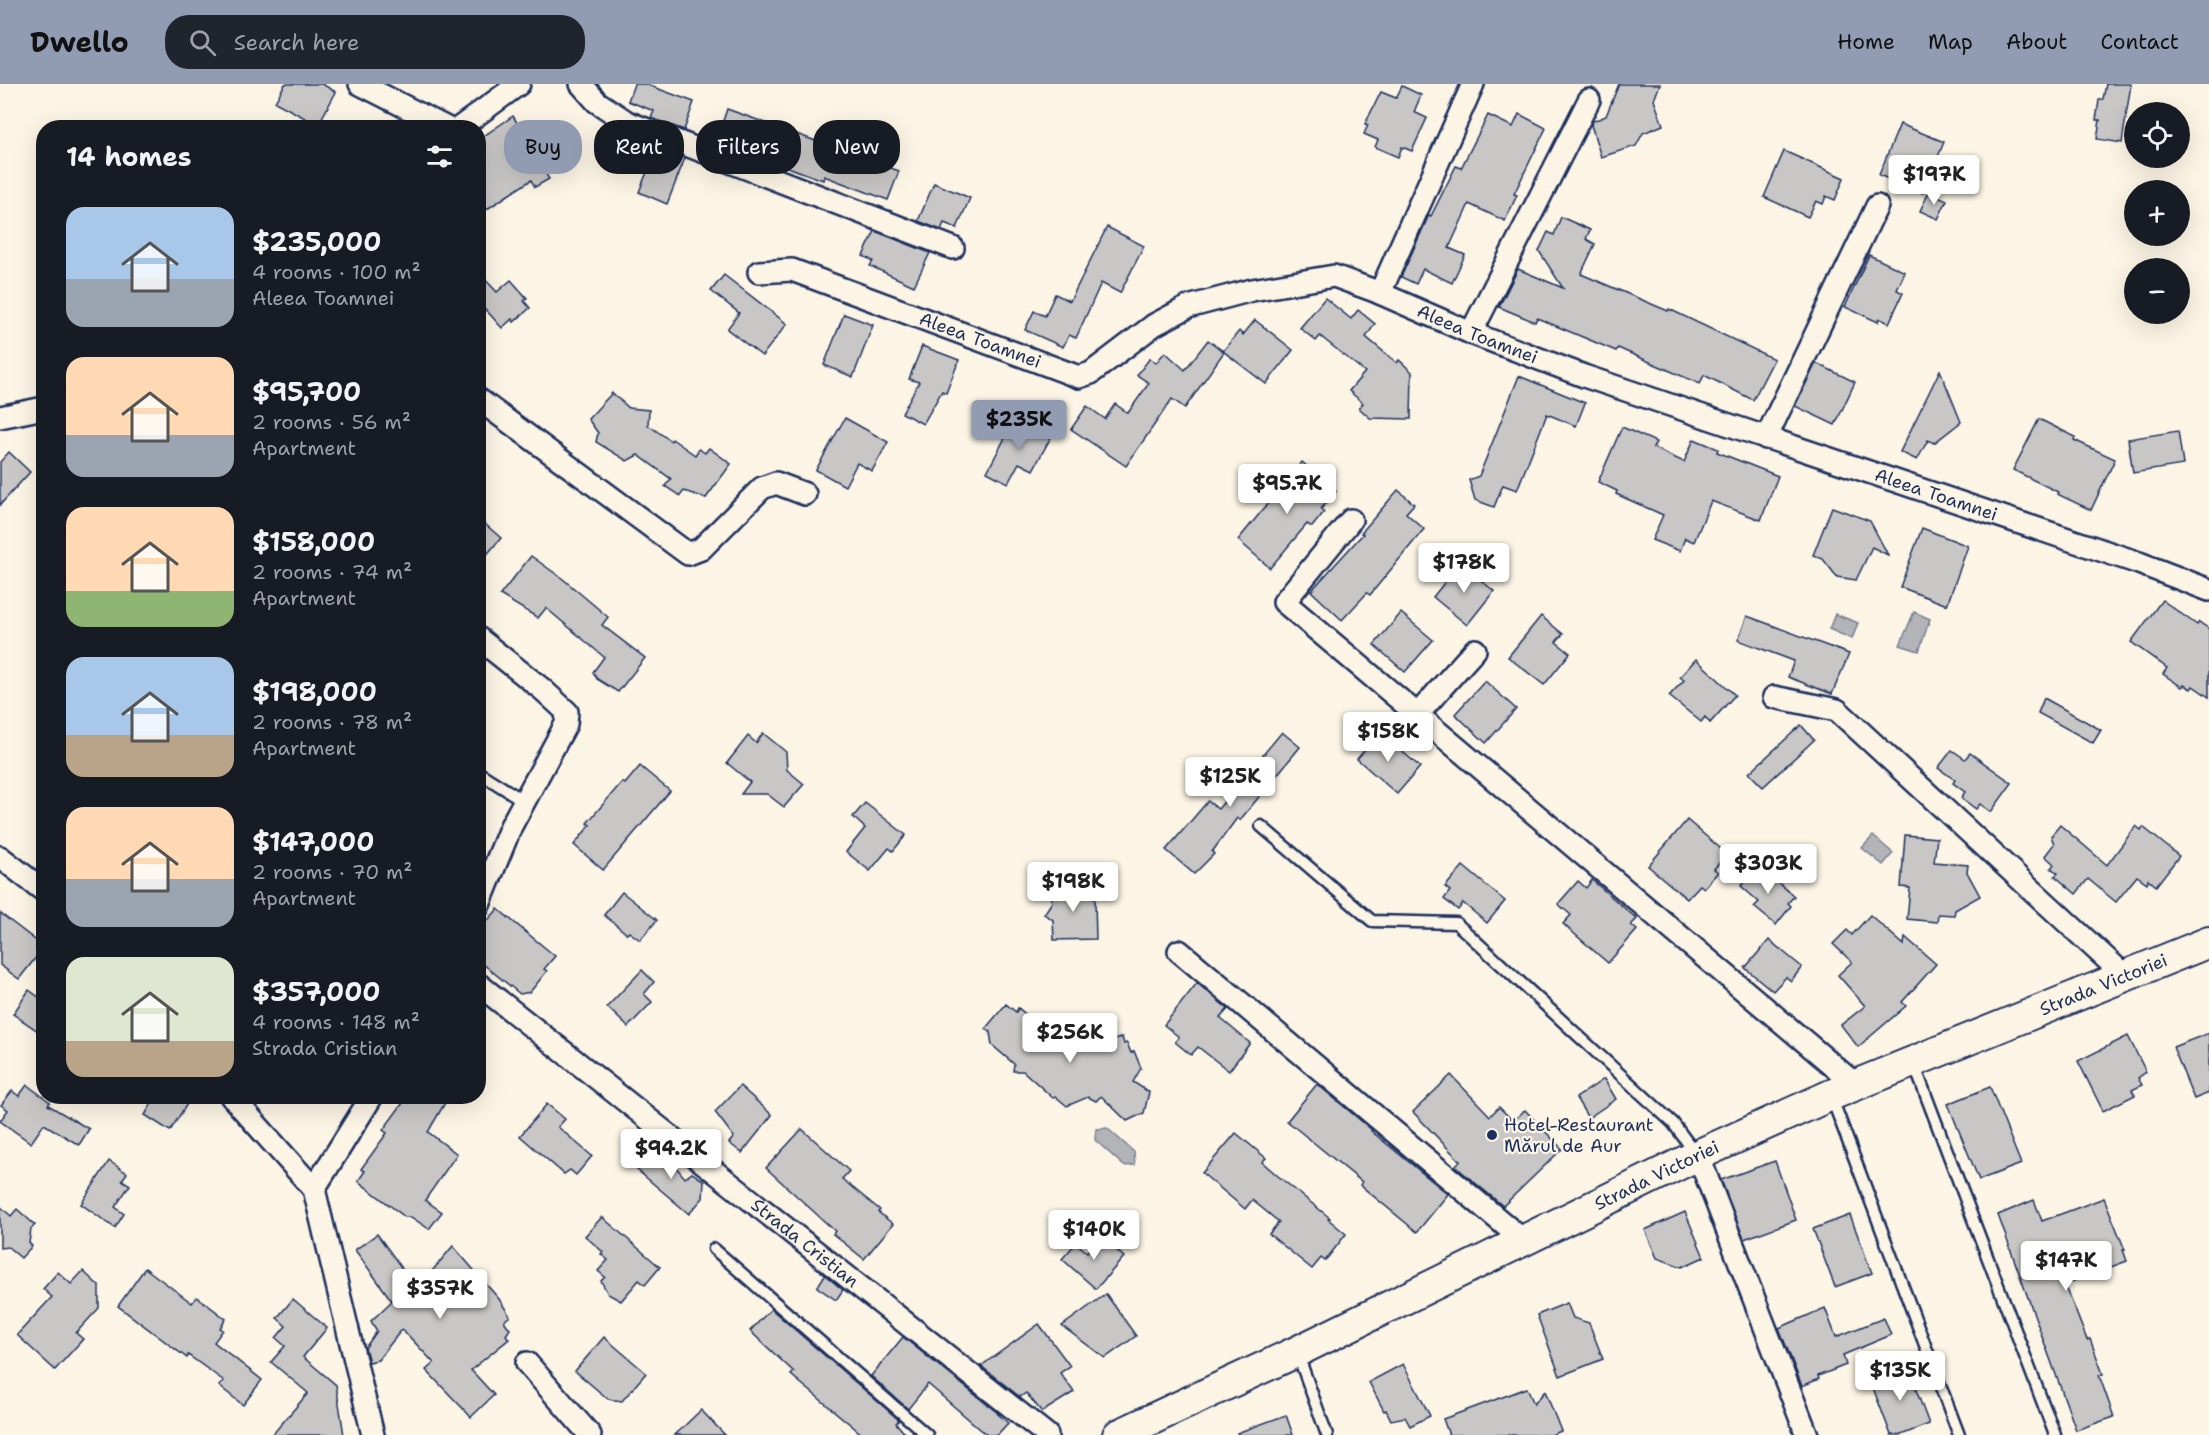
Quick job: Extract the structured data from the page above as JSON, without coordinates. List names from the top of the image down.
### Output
{
  "streets": {
    "street": ["Aleea Toamnei", "Strada Victoriei", "Strada Cristian"]
  },
  "places": ["Hotel-Restaurant Mărul de Aur"],
  "page": {
    "header": "Dwello",
    "search": "Search here",
    "nav": [
      "Home",
      "Map",
      "About",
      "Contact"
    ],
    "map_buttons": ["+", "−"],
    "chip": [
      "Buy",
      "Rent",
      "Filters",
      "New"
    ],
    "heading": "14 homes",
    "price": [
      "$197K",
      "$235K",
      "$95.7K",
      "$178K",
      "$158K",
      "$125K",
      "$303K",
      "$198K",
      "$256K",
      "$94.2K",
      "$140K",
      "$147K",
      "$357K",
      "$135K"
    ],
    "list": [
      {
        "name": "$235,000",
        "note": "4 rooms · 100 m² · Aleea Toamnei"
      },
      {
        "name": "$95,700",
        "note": "2 rooms · 56 m² · Apartment"
      },
      {
        "name": "$158,000",
        "note": "2 rooms · 74 m² · Apartment"
      },
      {
        "name": "$198,000",
        "note": "2 rooms · 78 m² · Apartment"
      },
      {
        "name": "$147,000",
        "note": "2 rooms · 70 m² · Apartment"
      },
      {
        "name": "$357,000",
        "note": "4 rooms · 148 m² · Strada Cristian"
      }
    ]
  }
}
